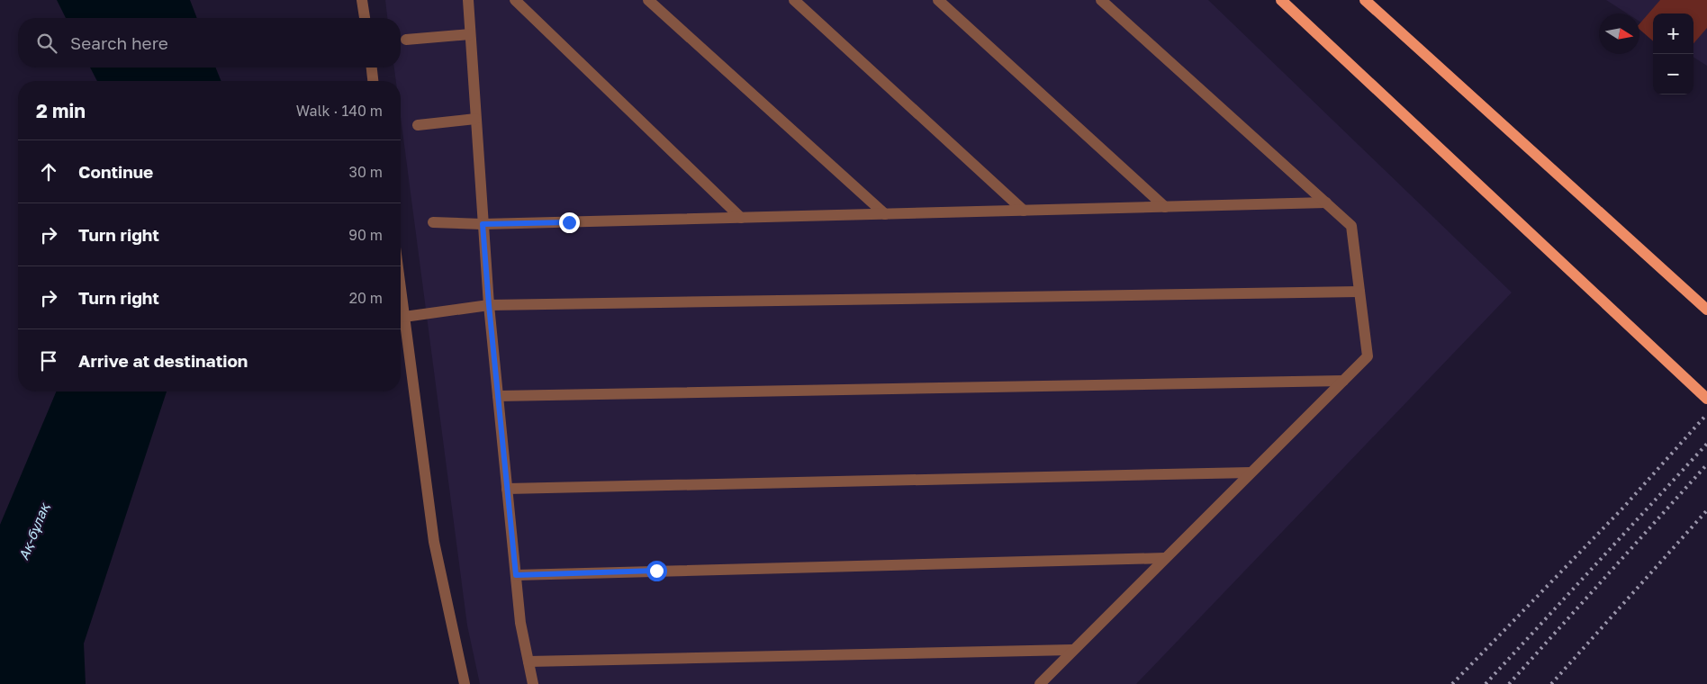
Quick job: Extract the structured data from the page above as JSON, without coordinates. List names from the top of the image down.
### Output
{
  "water": ["Ақ-бұлақ"],
  "north": "right",
  "page": {
    "map_buttons": ["+", "−"],
    "search": "Search here",
    "heading": ["2 min", "Walk · 140 m"],
    "list": [
      ["Continue", "30 m"],
      ["Turn right", "90 m"],
      ["Turn right", "20 m"],
      "Arrive at destination"
    ]
  }
}
